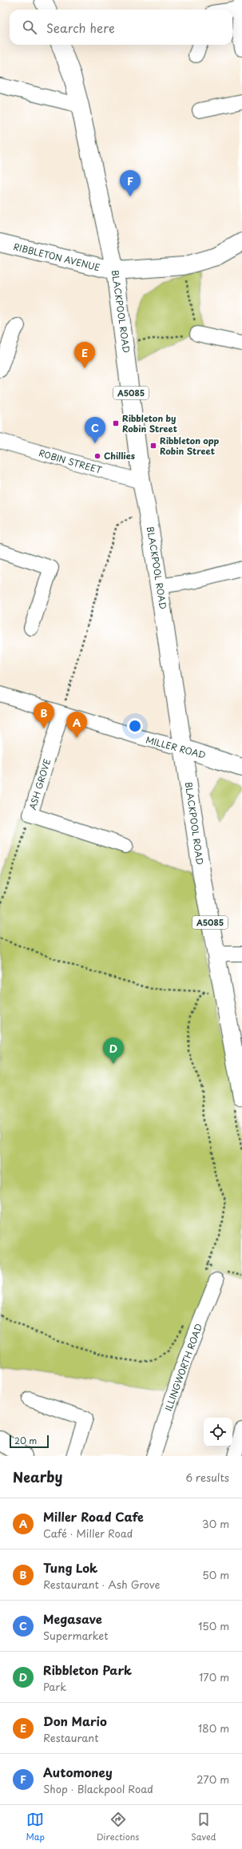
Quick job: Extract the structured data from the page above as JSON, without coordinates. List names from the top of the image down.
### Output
{
  "streets": {
    "main road": [
      "RIBBLETON AVENUE",
      "BLACKPOOL ROAD",
      "A5085",
      "MILLER ROAD"
    ],
    "street": ["ROBIN STREET", "ASH GROVE", "ILLINGWORTH ROAD"]
  },
  "crossings": [
    ["RIBBLETON AVENUE", "BLACKPOOL ROAD"],
    ["BLACKPOOL ROAD", "ROBIN STREET"],
    ["BLACKPOOL ROAD", "MILLER ROAD"],
    ["MILLER ROAD", "ASH GROVE"]
  ],
  "places": {
    "transit": ["Ribbleton by Robin Street", "Ribbleton opp Robin Street"],
    "other": ["Chillies"]
  },
  "scale_bar": "20 m",
  "page": {
    "search": "Search here",
    "pins": [
      "F",
      "E",
      "C",
      "B",
      "A",
      "D"
    ],
    "scale": "20 m",
    "heading": ["Nearby", "6 results"],
    "list": [
      {
        "mark": "A",
        "name": "Miller Road Cafe",
        "note": "Café · Miller Road",
        "value": "30 m"
      },
      {
        "mark": "B",
        "name": "Tung Lok",
        "note": "Restaurant · Ash Grove",
        "value": "50 m"
      },
      {
        "mark": "C",
        "name": "Megasave",
        "note": "Supermarket",
        "value": "150 m"
      },
      {
        "mark": "D",
        "name": "Ribbleton Park",
        "note": "Park",
        "value": "170 m"
      },
      {
        "mark": "E",
        "name": "Don Mario",
        "note": "Restaurant",
        "value": "180 m"
      },
      {
        "mark": "F",
        "name": "Automoney",
        "note": "Shop · Blackpool Road",
        "value": "270 m"
      }
    ],
    "nav": ["Map", "Directions", "Saved"]
  }
}
